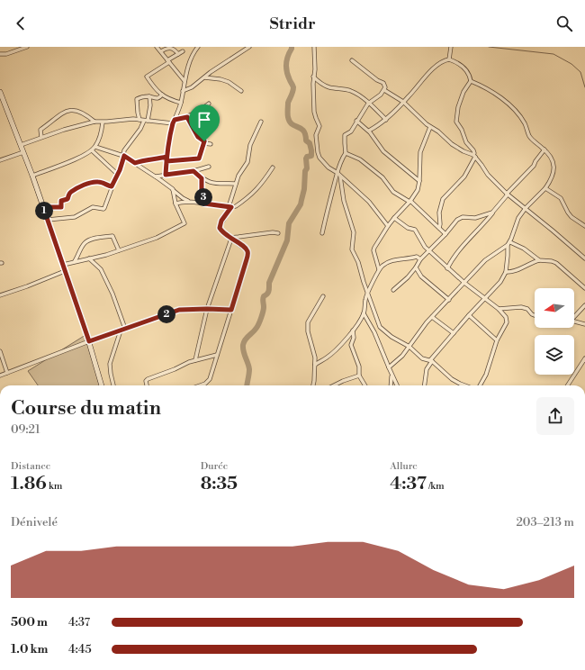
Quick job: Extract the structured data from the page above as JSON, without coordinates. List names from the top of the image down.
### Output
{
  "north": "left",
  "page": {
    "header": "Stridr",
    "pins": ["3", "1", "2"],
    "heading": ["Course du matin", "09:21"],
    "stats": [
      ["Distance", "1.86 km"],
      ["Durée", "8:35"],
      ["Allure", "4:37 /km"]
    ],
    "chart": ["Dénivelé", "203–213 m"],
    "list": [
      {
        "name": "500 m",
        "note": "4:37"
      },
      {
        "name": "1.0 km",
        "note": "4:45"
      }
    ]
  }
}
